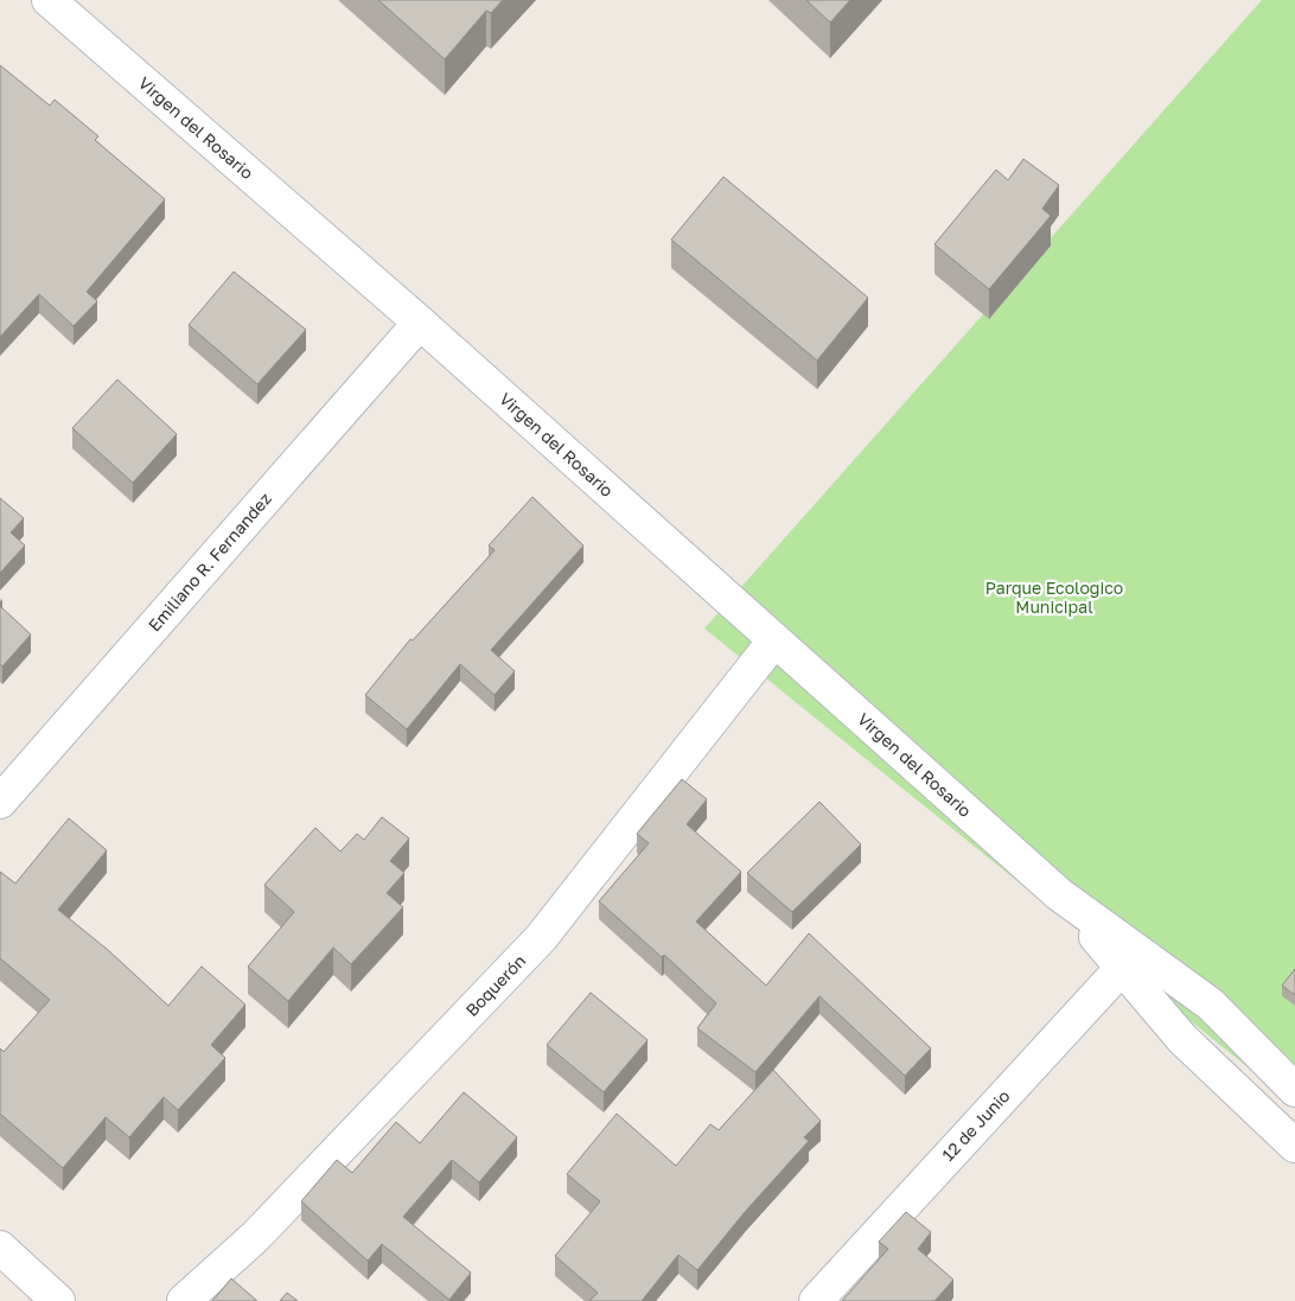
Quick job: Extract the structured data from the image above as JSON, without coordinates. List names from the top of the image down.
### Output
{
  "streets": {
    "street": [
      "Virgen del Rosario",
      "Emiliano R. Fernandez",
      "Boquerón",
      "12 de Junio"
    ]
  },
  "crossings": [
    ["Virgen del Rosario", "Emiliano R. Fernandez"],
    ["Virgen del Rosario", "Boquerón"],
    ["Virgen del Rosario", "12 de Junio"]
  ],
  "parks": ["Parque Ecologico Municipal"]
}
